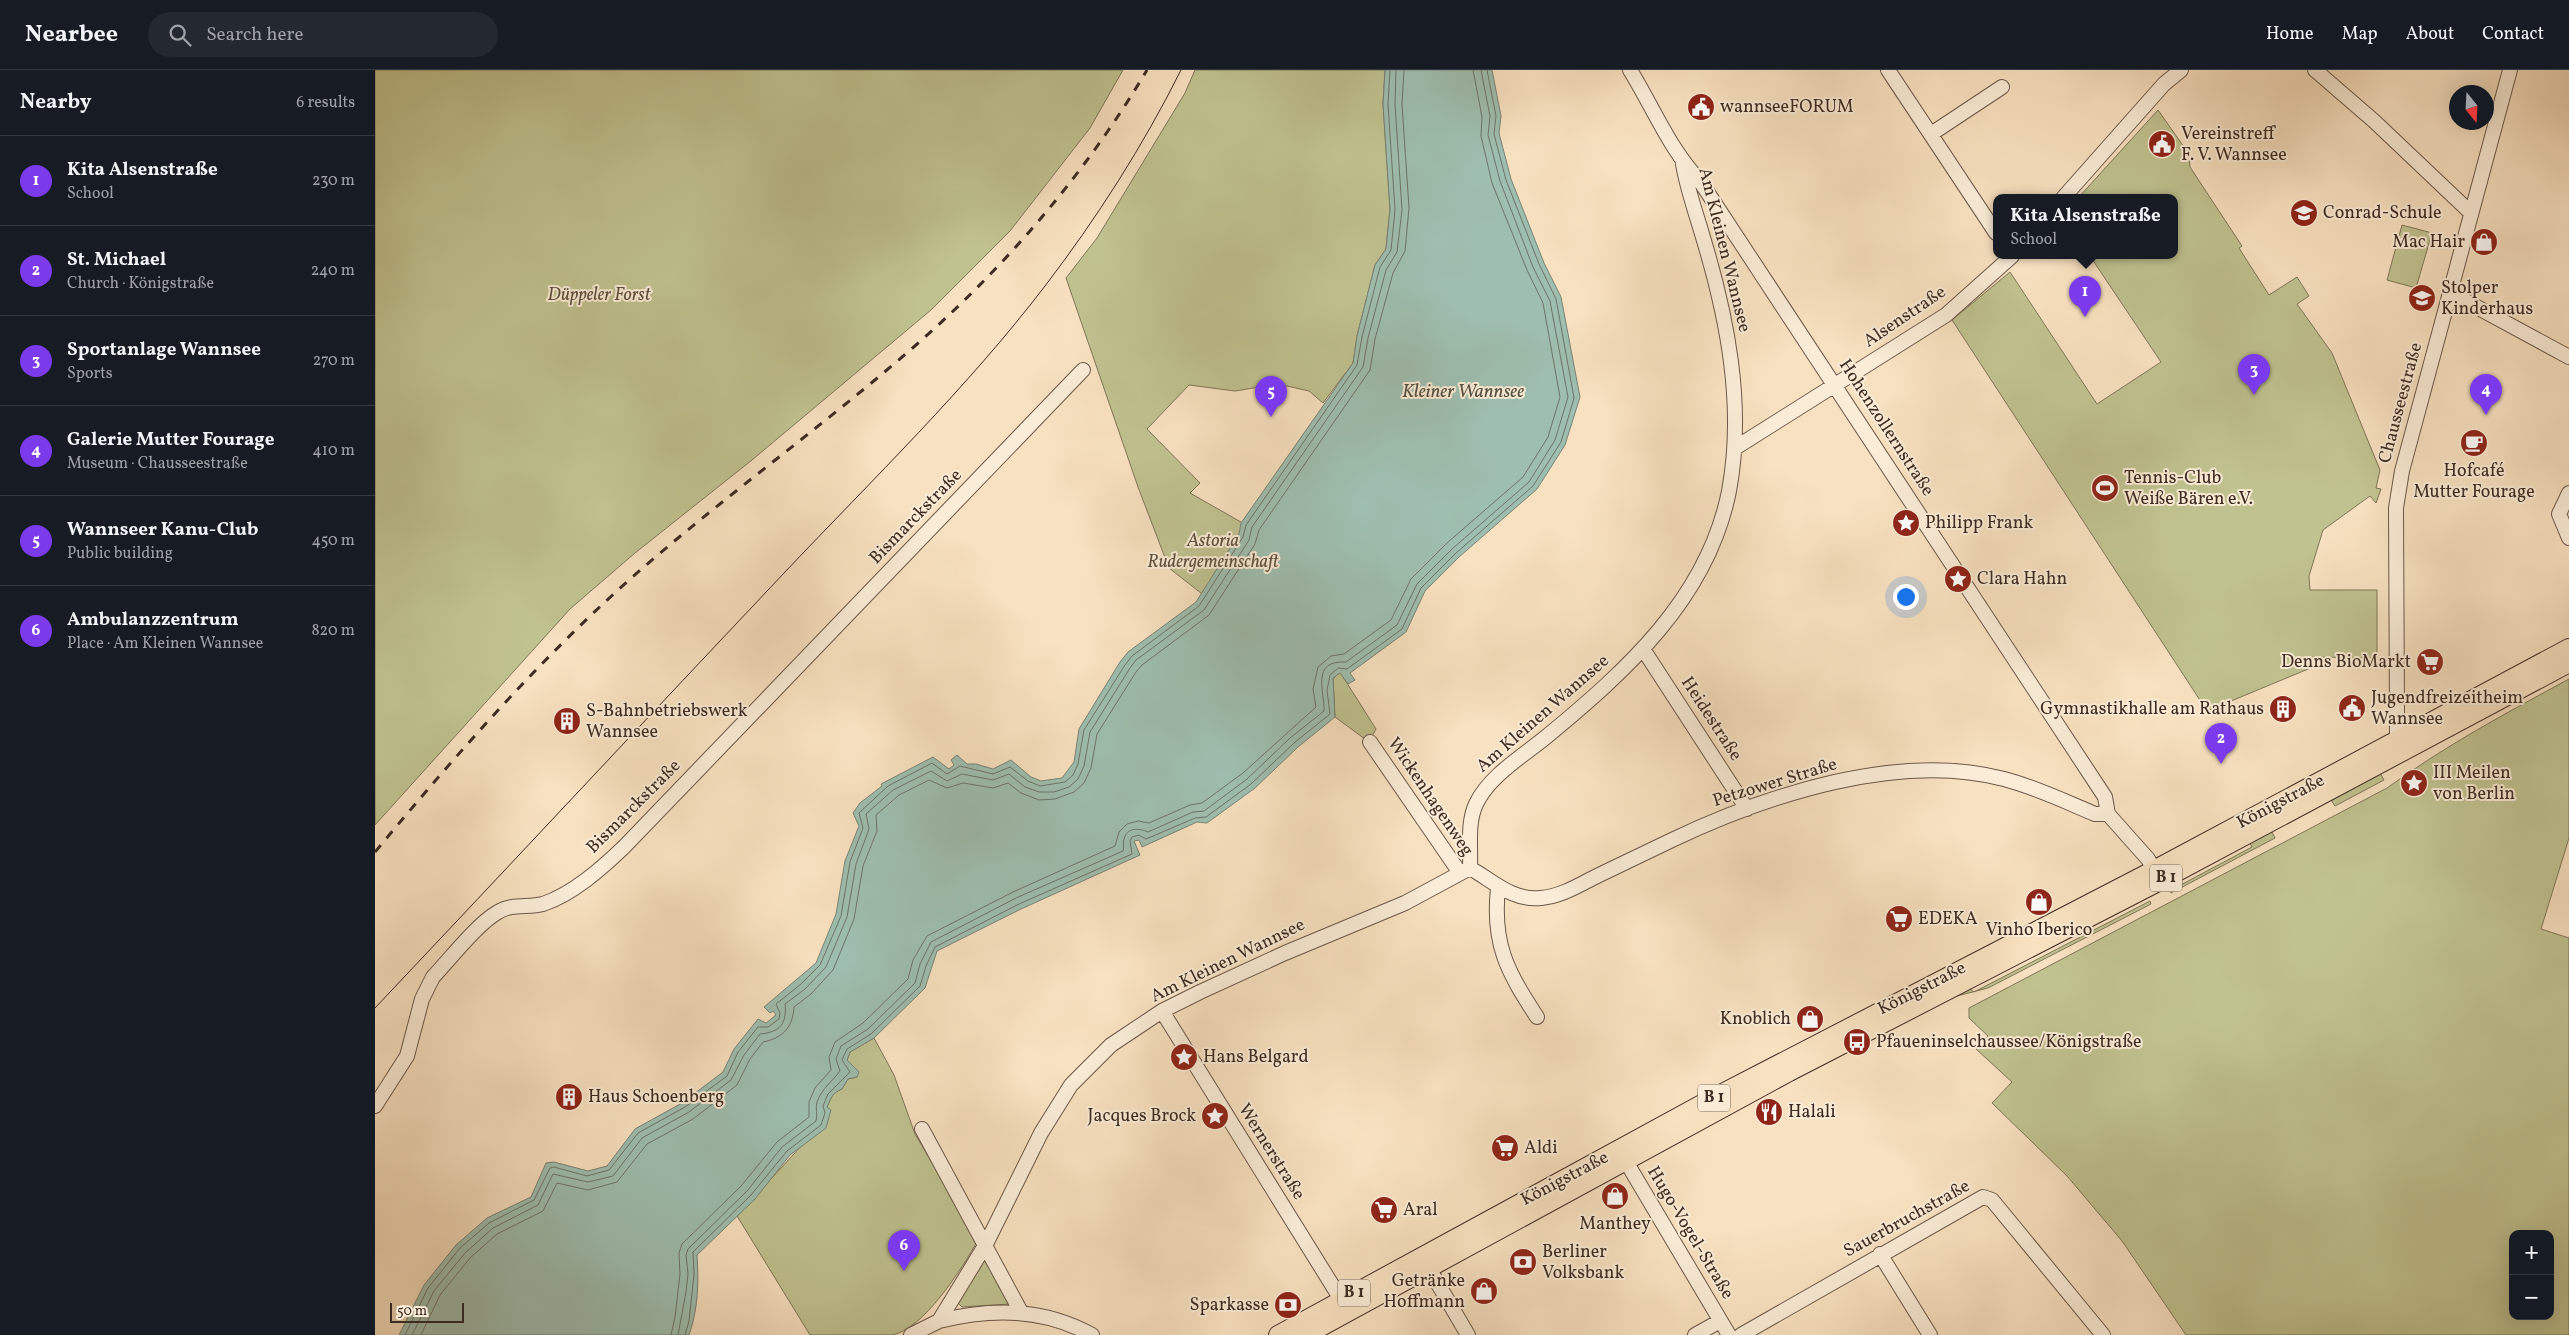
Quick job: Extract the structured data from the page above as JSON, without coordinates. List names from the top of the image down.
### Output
{
  "streets": {
    "main road": ["Königstraße", "B 1"],
    "street": [
      "Am Kleinen Wannsee",
      "Alsenstraße",
      "Chausseestraße",
      "Hohenzollernstraße",
      "Bismarckstraße",
      "Heidestraße",
      "Petzower Straße",
      "Wickenhagenweg",
      "Wernerstraße",
      "Sauerbruchstraße",
      "Hugo-Vogel-Straße"
    ]
  },
  "crossings": [
    ["Am Kleinen Wannsee", "Alsenstraße"],
    ["Am Kleinen Wannsee", "Hohenzollernstraße"],
    ["Am Kleinen Wannsee", "Heidestraße"],
    ["Am Kleinen Wannsee", "Petzower Straße"],
    ["Am Kleinen Wannsee", "Wickenhagenweg"],
    ["Am Kleinen Wannsee", "Wernerstraße"],
    ["Alsenstraße", "Hohenzollernstraße"],
    ["Chausseestraße", "Königstraße"],
    ["Hohenzollernstraße", "Petzower Straße"],
    ["Hohenzollernstraße", "Königstraße"],
    ["Heidestraße", "Petzower Straße"],
    ["Petzower Straße", "Wickenhagenweg"],
    ["Königstraße", "Wernerstraße"],
    ["Königstraße", "Hugo-Vogel-Straße"]
  ],
  "water": ["Kleiner Wannsee"],
  "parks": ["Düppeler Forst", "Astoria Rudergemeinschaft"],
  "places": {
    "public building": ["wannseeFORUM", "Vereinstreff F. V. Wannsee", "Jugendfreizeitheim Wannsee"],
    "school or university": ["Conrad-Schule", "Stolper Kinderhaus"],
    "shop": [
      "Mac Hair",
      "Vinho Iberico",
      "Knoblich",
      "Manthey",
      "Getränke Hoffmann"
    ],
    "cafe": ["Hofcafé Mutter Fourage"],
    "sports": ["Tennis-Club Weiße Bären e.V."],
    "place": [
      "Philipp Frank",
      "Clara Hahn",
      "III Meilen von Berlin",
      "Hans Belgard",
      "Jacques Brock"
    ],
    "supermarket": [
      "Denns BioMarkt",
      "EDEKA",
      "Aldi",
      "Aral"
    ],
    "building": ["Gymnastikhalle am Rathaus", "S-Bahnbetriebswerk Wannsee", "Haus Schoenberg"],
    "bus stop": ["Pfaueninselchaussee/Königstraße"],
    "restaurant": ["Halali"],
    "bank": ["Berliner Volksbank", "Sparkasse"]
  },
  "scale_bar": "50 m",
  "north": "bottom",
  "page": {
    "header": "Nearbee",
    "search": "Search here",
    "nav": [
      "Home",
      "Map",
      "About",
      "Contact"
    ],
    "heading": ["Nearby", "6 results"],
    "list": [
      {
        "mark": "1",
        "name": "Kita Alsenstraße",
        "note": "School",
        "value": "230 m"
      },
      {
        "mark": "2",
        "name": "St. Michael",
        "note": "Church · Königstraße",
        "value": "240 m"
      },
      {
        "mark": "3",
        "name": "Sportanlage Wannsee",
        "note": "Sports",
        "value": "270 m"
      },
      {
        "mark": "4",
        "name": "Galerie Mutter Fourage",
        "note": "Museum · Chausseestraße",
        "value": "410 m"
      },
      {
        "mark": "5",
        "name": "Wannseer Kanu-Club",
        "note": "Public building",
        "value": "450 m"
      },
      {
        "mark": "6",
        "name": "Ambulanzzentrum",
        "note": "Place · Am Kleinen Wannsee",
        "value": "820 m"
      }
    ],
    "popup": ["Kita Alsenstraße", "School"],
    "pins": [
      "1",
      "3",
      "4",
      "5",
      "2",
      "6"
    ],
    "map_buttons": ["+", "−"],
    "scale": "50 m"
  }
}
